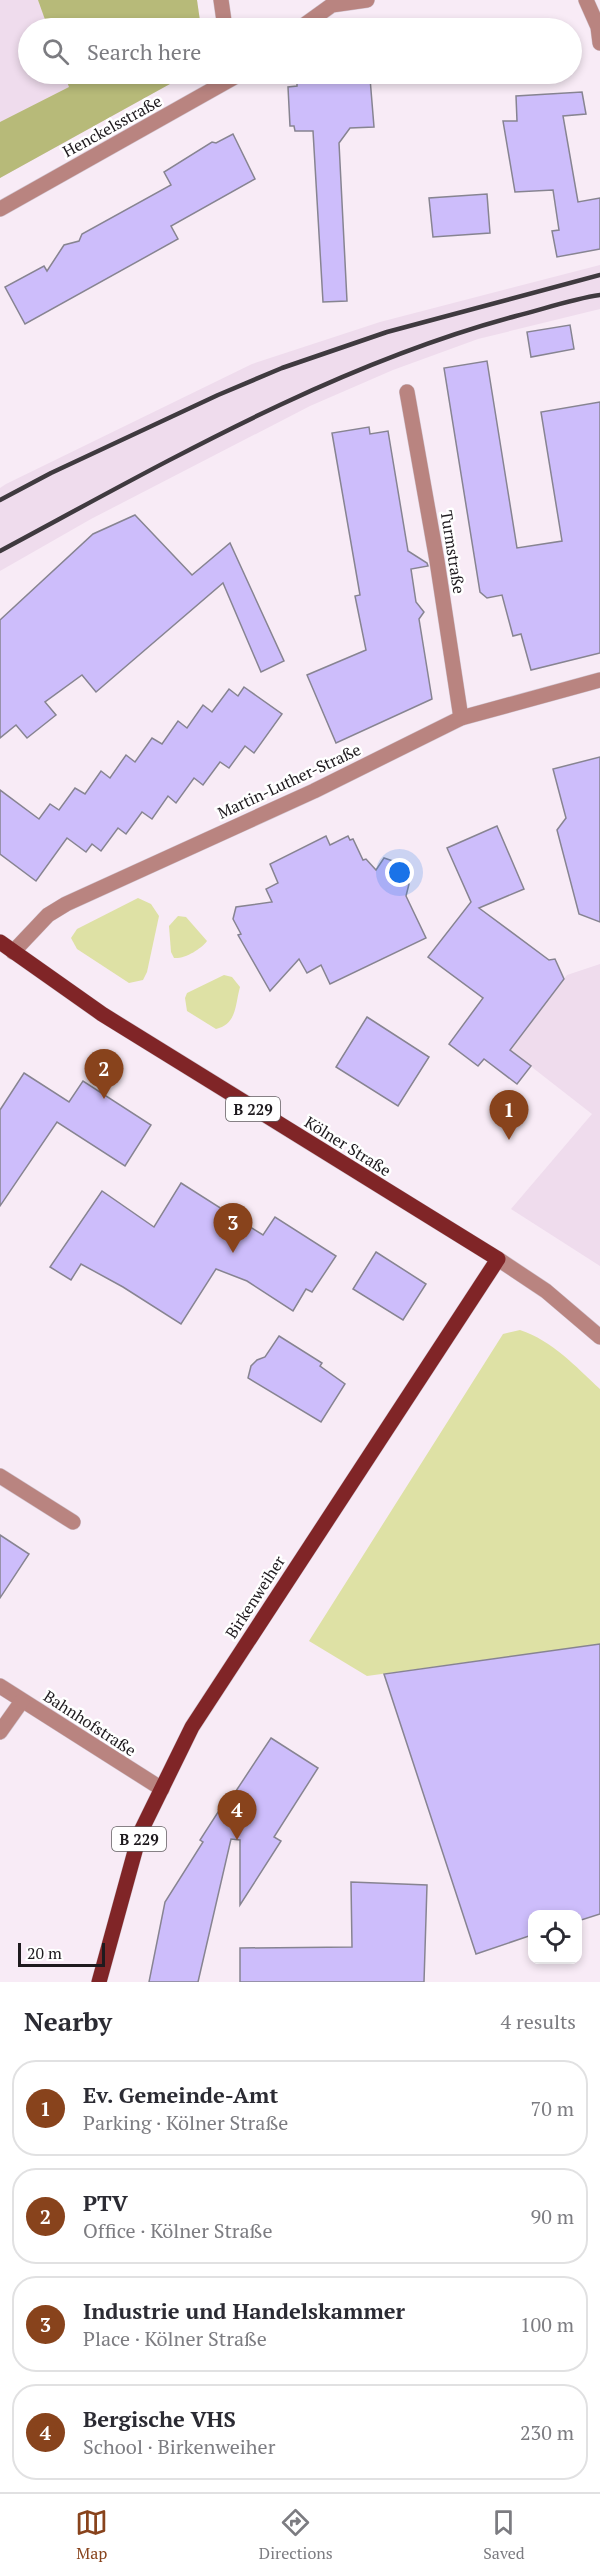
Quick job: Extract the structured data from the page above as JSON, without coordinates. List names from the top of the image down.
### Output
{
  "streets": {
    "main road": ["B 229", "Kölner Straße", "Birkenweiher"],
    "street": [
      "Henckelsstraße",
      "Turmstraße",
      "Martin-Luther-Straße",
      "Bahnhofstraße"
    ]
  },
  "crossings": [
    ["Turmstraße", "Martin-Luther-Straße"],
    ["Martin-Luther-Straße", "B 229"],
    ["Martin-Luther-Straße", "Kölner Straße"],
    ["B 229", "Kölner Straße"],
    ["Kölner Straße", "Birkenweiher"],
    ["Birkenweiher", "Bahnhofstraße"]
  ],
  "scale_bar": "20 m",
  "page": {
    "search": "Search here",
    "pins": [
      "2",
      "1",
      "3",
      "4"
    ],
    "scale": "20 m",
    "heading": ["Nearby", "4 results"],
    "list": [
      {
        "mark": "1",
        "name": "Ev. Gemeinde-Amt",
        "note": "Parking · Kölner Straße",
        "value": "70 m"
      },
      {
        "mark": "2",
        "name": "PTV",
        "note": "Office · Kölner Straße",
        "value": "90 m"
      },
      {
        "mark": "3",
        "name": "Industrie und Handelskammer",
        "note": "Place · Kölner Straße",
        "value": "100 m"
      },
      {
        "mark": "4",
        "name": "Bergische VHS",
        "note": "School · Birkenweiher",
        "value": "230 m"
      }
    ],
    "nav": ["Map", "Directions", "Saved"]
  }
}
